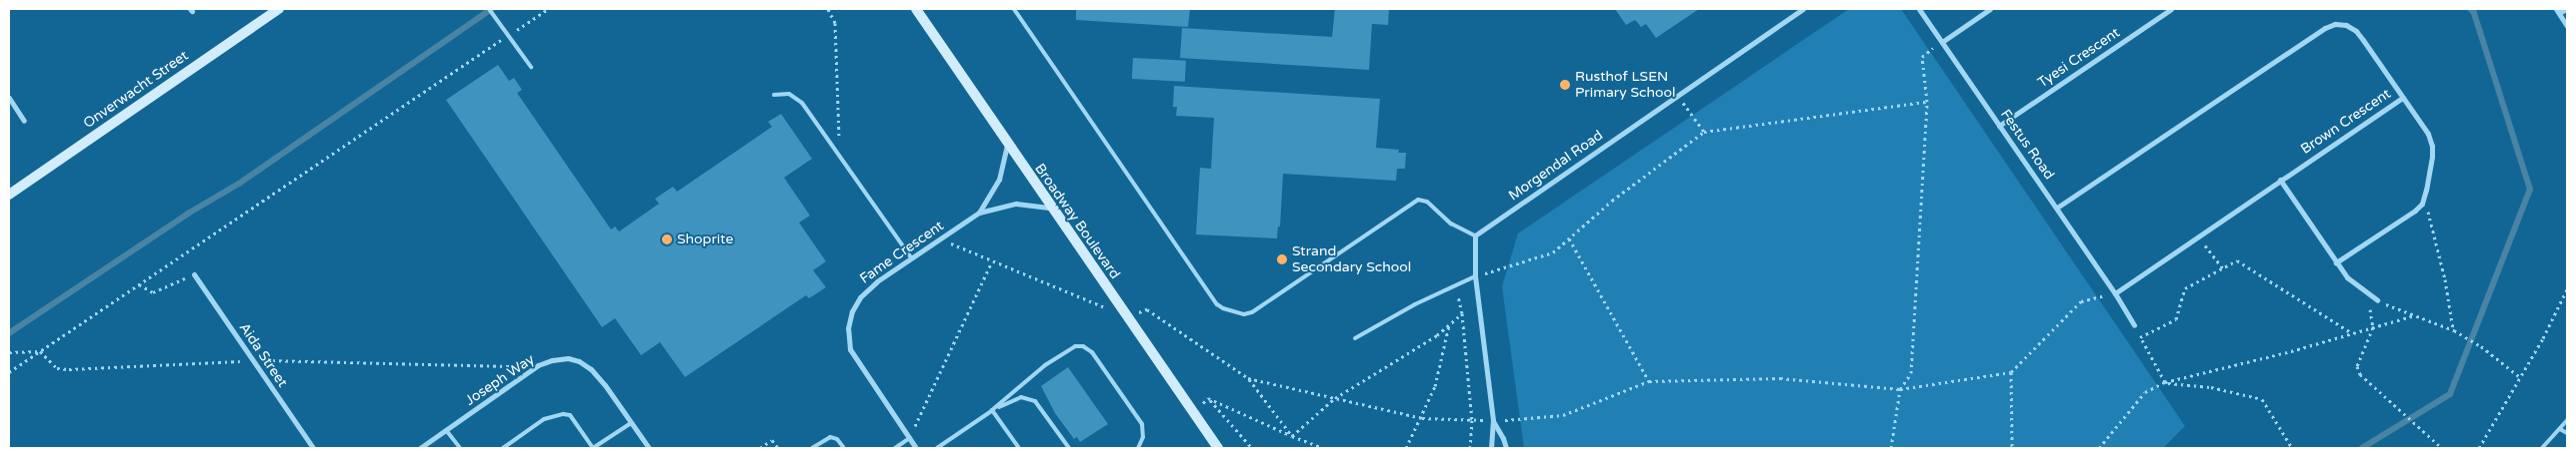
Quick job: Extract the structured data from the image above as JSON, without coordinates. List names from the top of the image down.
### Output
{
  "streets": {
    "main road": ["Onverwacht Street", "Broadway Boulevard"],
    "street": [
      "Tyesi Crescent",
      "Brown Crescent",
      "Festus Road",
      "Morgendal Road",
      "Fame Crescent",
      "Aida Street",
      "Joseph Way"
    ]
  },
  "crossings": [
    ["Tyesi Crescent", "Festus Road"],
    ["Brown Crescent", "Festus Road"],
    ["Broadway Boulevard", "Fame Crescent"]
  ],
  "places": ["Rusthof LSEN Primary School", "Shoprite", "Strand Secondary School"]
}
